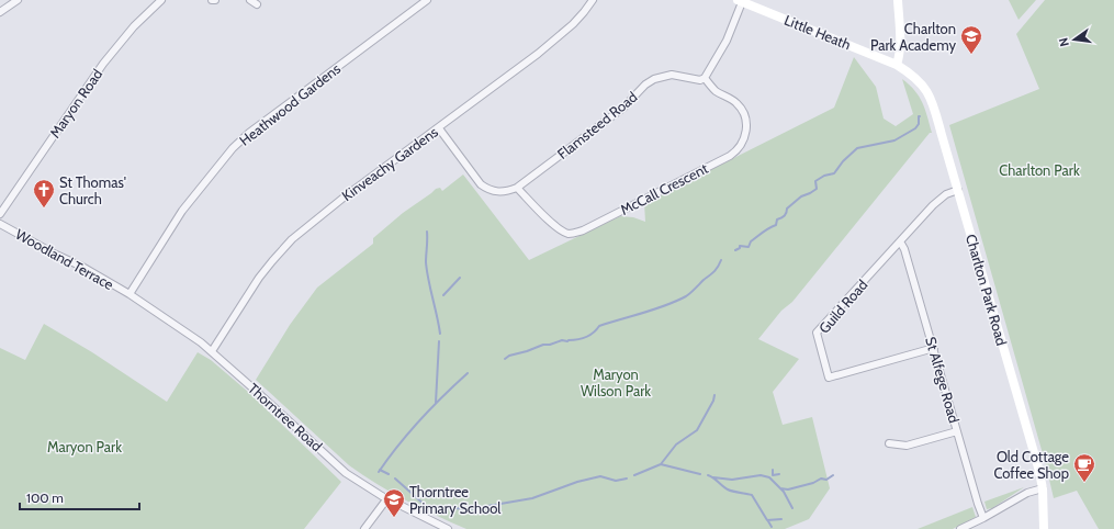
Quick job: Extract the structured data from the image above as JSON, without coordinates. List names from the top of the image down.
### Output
{
  "streets": {
    "main road": ["Little Heath", "Charlton Park Road"],
    "street": [
      "Maryon Road",
      "Heathwood Gardens",
      "Flamsteed Road",
      "Kinveachy Gardens",
      "McCall Crescent",
      "Woodland Terrace",
      "Guild Road",
      "St Alfege Road",
      "Thorntree Road"
    ]
  },
  "crossings": [
    ["Little Heath", "Charlton Park Road"],
    ["Heathwood Gardens", "Woodland Terrace"],
    ["Heathwood Gardens", "Thorntree Road"],
    ["Flamsteed Road", "Kinveachy Gardens"],
    ["Flamsteed Road", "McCall Crescent"],
    ["Kinveachy Gardens", "Thorntree Road"],
    ["Woodland Terrace", "Thorntree Road"],
    ["Charlton Park Road", "Guild Road"],
    ["Guild Road", "St Alfege Road"]
  ],
  "parks": ["Charlton Park", "Maryon Wilson Park", "Maryon Park"],
  "places": {
    "school or university": ["Charlton Park Academy", "Thorntree Primary School"],
    "church": ["St Thomas' Church"],
    "cafe": ["Old Cottage Coffee Shop"]
  },
  "scale_bar": "100 m",
  "north": "left"
}
